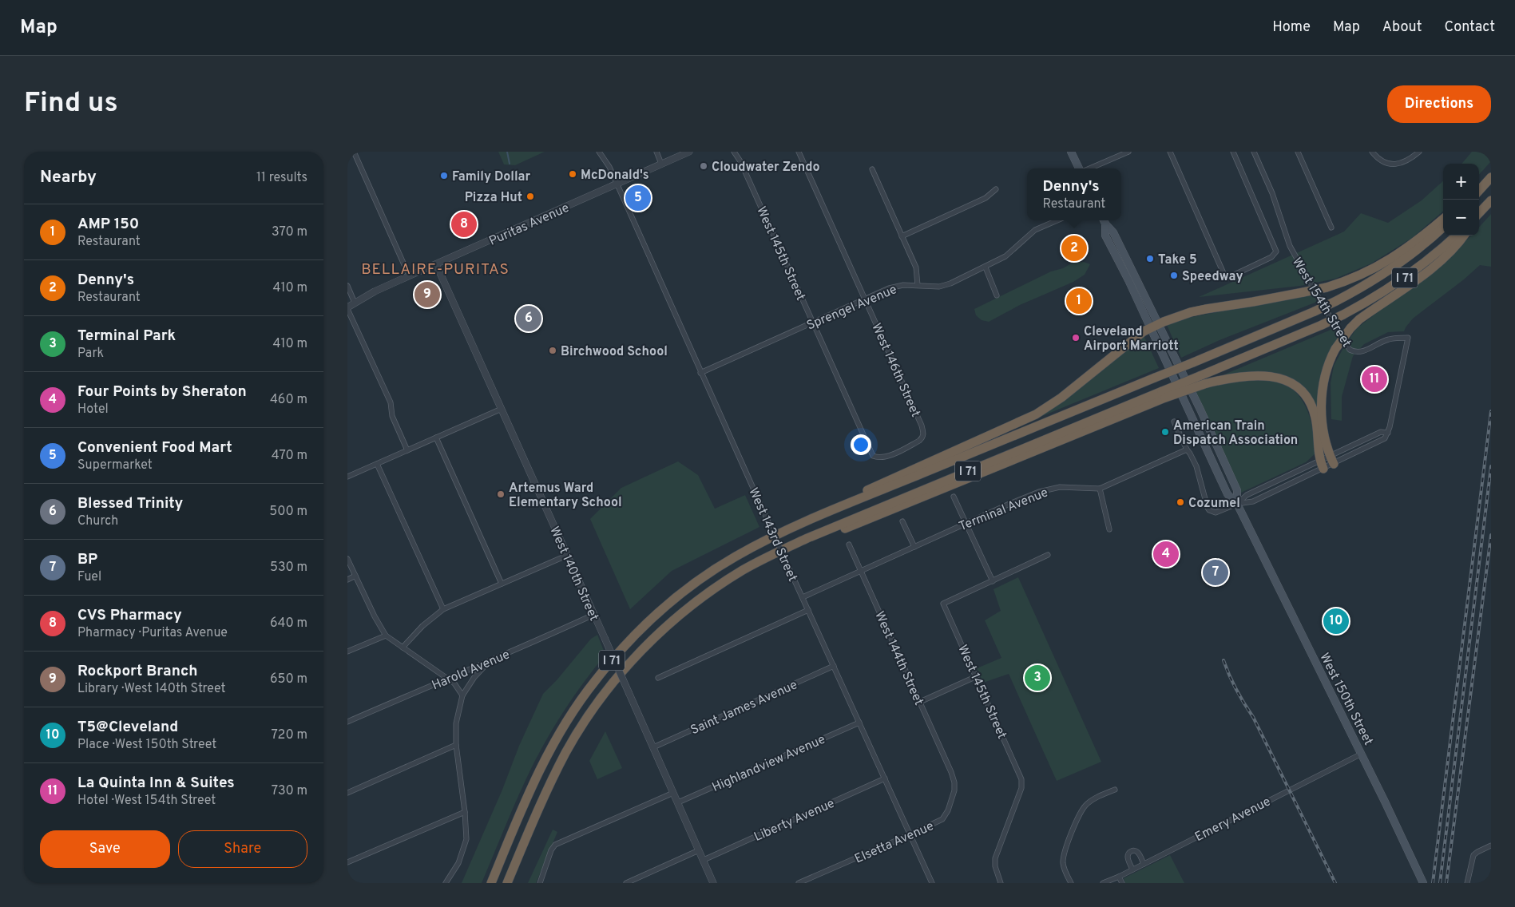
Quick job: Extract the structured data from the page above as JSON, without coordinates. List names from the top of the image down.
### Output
{
  "streets": {
    "highway": ["I 71"],
    "main road": ["West 150th Street"],
    "street": [
      "Puritas Avenue",
      "West 145th Street",
      "West 154th Street",
      "Sprengel Avenue",
      "West 146th Street",
      "Terminal Avenue",
      "West 143rd Street",
      "West 140th Street",
      "West 144th Street",
      "Harold Avenue",
      "Saint James Avenue",
      "Highlandview Avenue",
      "Emery Avenue",
      "Liberty Avenue",
      "Elsetta Avenue"
    ]
  },
  "crossings": [
    ["Puritas Avenue", "West 143rd Street"],
    ["Puritas Avenue", "West 140th Street"],
    ["West 145th Street", "Sprengel Avenue"],
    ["West 145th Street", "West 146th Street"],
    ["Sprengel Avenue", "West 146th Street"],
    ["Sprengel Avenue", "West 143rd Street"],
    ["Terminal Avenue", "West 143rd Street"],
    ["Terminal Avenue", "West 144th Street"],
    ["West 143rd Street", "Saint James Avenue"],
    ["West 143rd Street", "Highlandview Avenue"],
    ["West 143rd Street", "Liberty Avenue"],
    ["West 143rd Street", "Elsetta Avenue"],
    ["West 140th Street", "Harold Avenue"],
    ["West 140th Street", "Saint James Avenue"],
    ["West 140th Street", "Highlandview Avenue"],
    ["West 140th Street", "Liberty Avenue"],
    ["West 144th Street", "Elsetta Avenue"],
    ["West 150th Street", "Emery Avenue"]
  ],
  "districts": ["BELLAIRE-PURITAS"],
  "places": [
    "Cloudwater Zendo",
    "McDonald's",
    "Family Dollar",
    "Pizza Hut",
    "Take 5",
    "Speedway",
    "Cleveland Airport Marriott",
    "Birchwood School",
    "American Train Dispatch Association",
    "Artemus Ward Elementary School",
    "Cozumel"
  ],
  "page": {
    "header": "Map",
    "nav": [
      "Home",
      "Map",
      "About",
      "Contact"
    ],
    "buttons": [
      "Directions",
      ["Save", "Share"]
    ],
    "title": "Find us",
    "heading": ["Nearby", "11 results"],
    "map_buttons": ["+", "−"],
    "popup": ["Denny's", "Restaurant"],
    "pins": [
      "5",
      "8",
      "2",
      "9",
      "1",
      "6",
      "11",
      "4",
      "7",
      "10",
      "3"
    ],
    "list": [
      {
        "mark": "1",
        "name": "AMP 150",
        "note": "Restaurant",
        "value": "370 m"
      },
      {
        "mark": "2",
        "name": "Denny's",
        "note": "Restaurant",
        "value": "410 m"
      },
      {
        "mark": "3",
        "name": "Terminal Park",
        "note": "Park",
        "value": "410 m"
      },
      {
        "mark": "4",
        "name": "Four Points by Sheraton",
        "note": "Hotel",
        "value": "460 m"
      },
      {
        "mark": "5",
        "name": "Convenient Food Mart",
        "note": "Supermarket",
        "value": "470 m"
      },
      {
        "mark": "6",
        "name": "Blessed Trinity",
        "note": "Church",
        "value": "500 m"
      },
      {
        "mark": "7",
        "name": "BP",
        "note": "Fuel",
        "value": "530 m"
      },
      {
        "mark": "8",
        "name": "CVS Pharmacy",
        "note": "Pharmacy · Puritas Avenue",
        "value": "640 m"
      },
      {
        "mark": "9",
        "name": "Rockport Branch",
        "note": "Library · West 140th Street",
        "value": "650 m"
      },
      {
        "mark": "10",
        "name": "T5@Cleveland",
        "note": "Place · West 150th Street",
        "value": "720 m"
      },
      {
        "mark": "11",
        "name": "La Quinta Inn & Suites",
        "note": "Hotel · West 154th Street",
        "value": "730 m"
      }
    ]
  }
}
